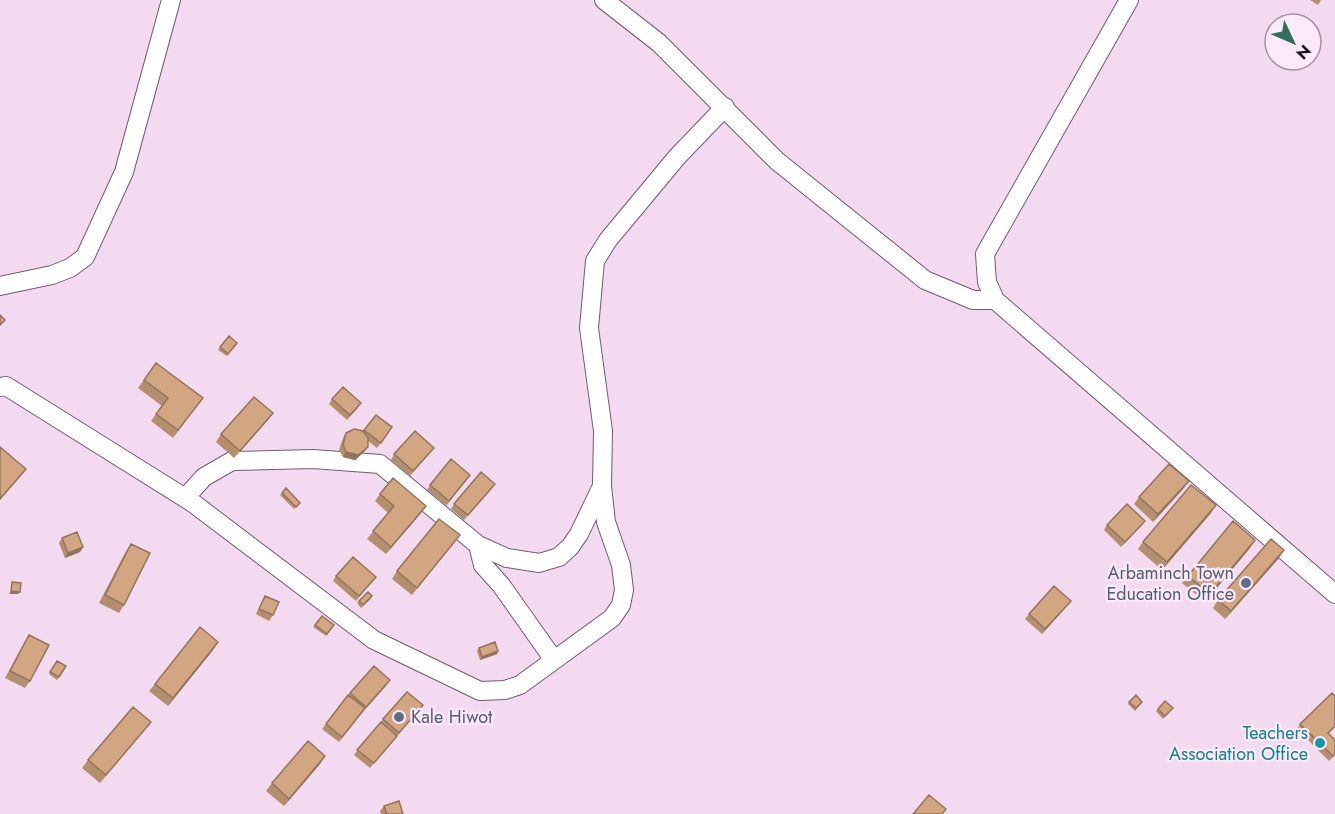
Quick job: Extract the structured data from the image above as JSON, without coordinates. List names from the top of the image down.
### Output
{
  "places": ["Arbaminch Town Education Office", "Kale Hiwot", "Teachers Association Office"],
  "north": "bottom right"
}
